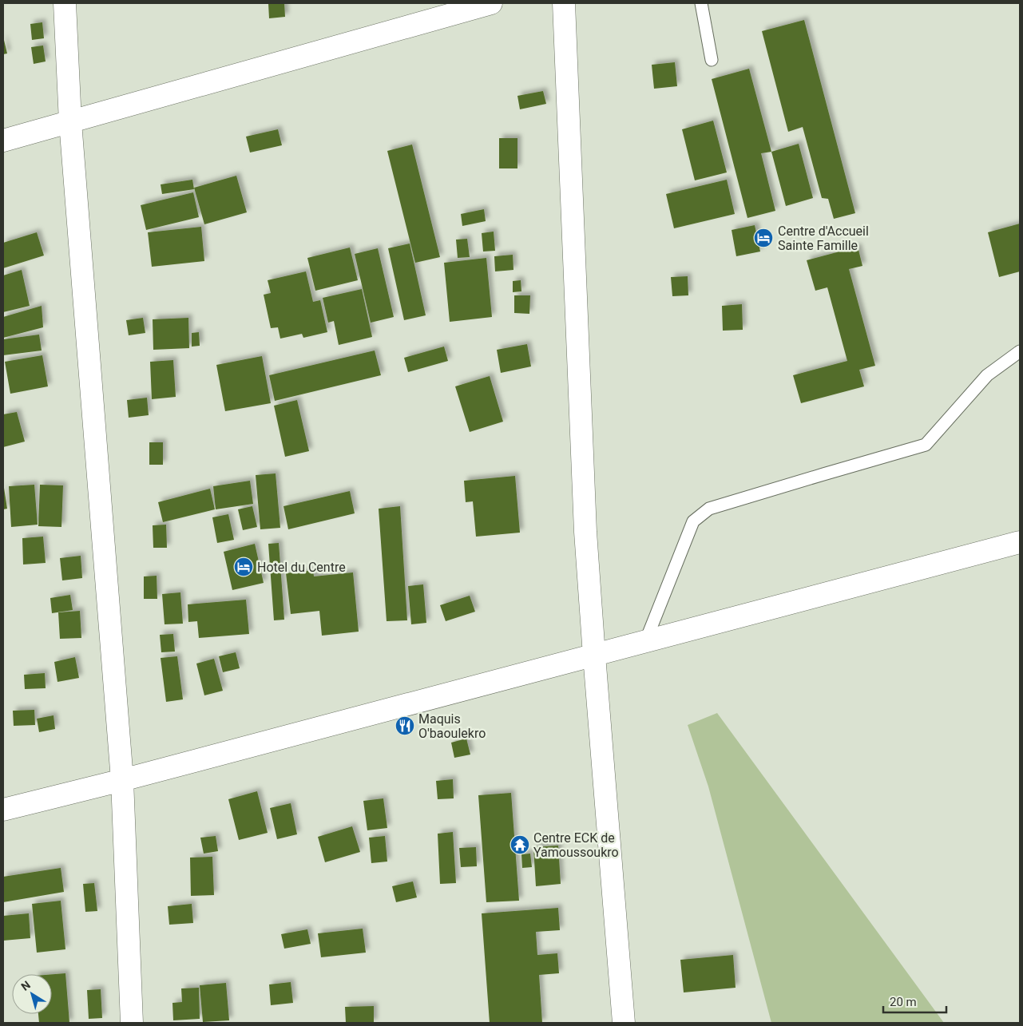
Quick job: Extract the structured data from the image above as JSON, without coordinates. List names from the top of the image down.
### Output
{
  "places": {
    "hotel": ["Centre d'Accueil Sainte Famille", "Hotel du Centre"],
    "restaurant": ["Maquis O'baoulekro"],
    "temple": ["Centre ECK de Yamoussoukro"]
  },
  "scale_bar": "20 m",
  "north": "top left"
}
